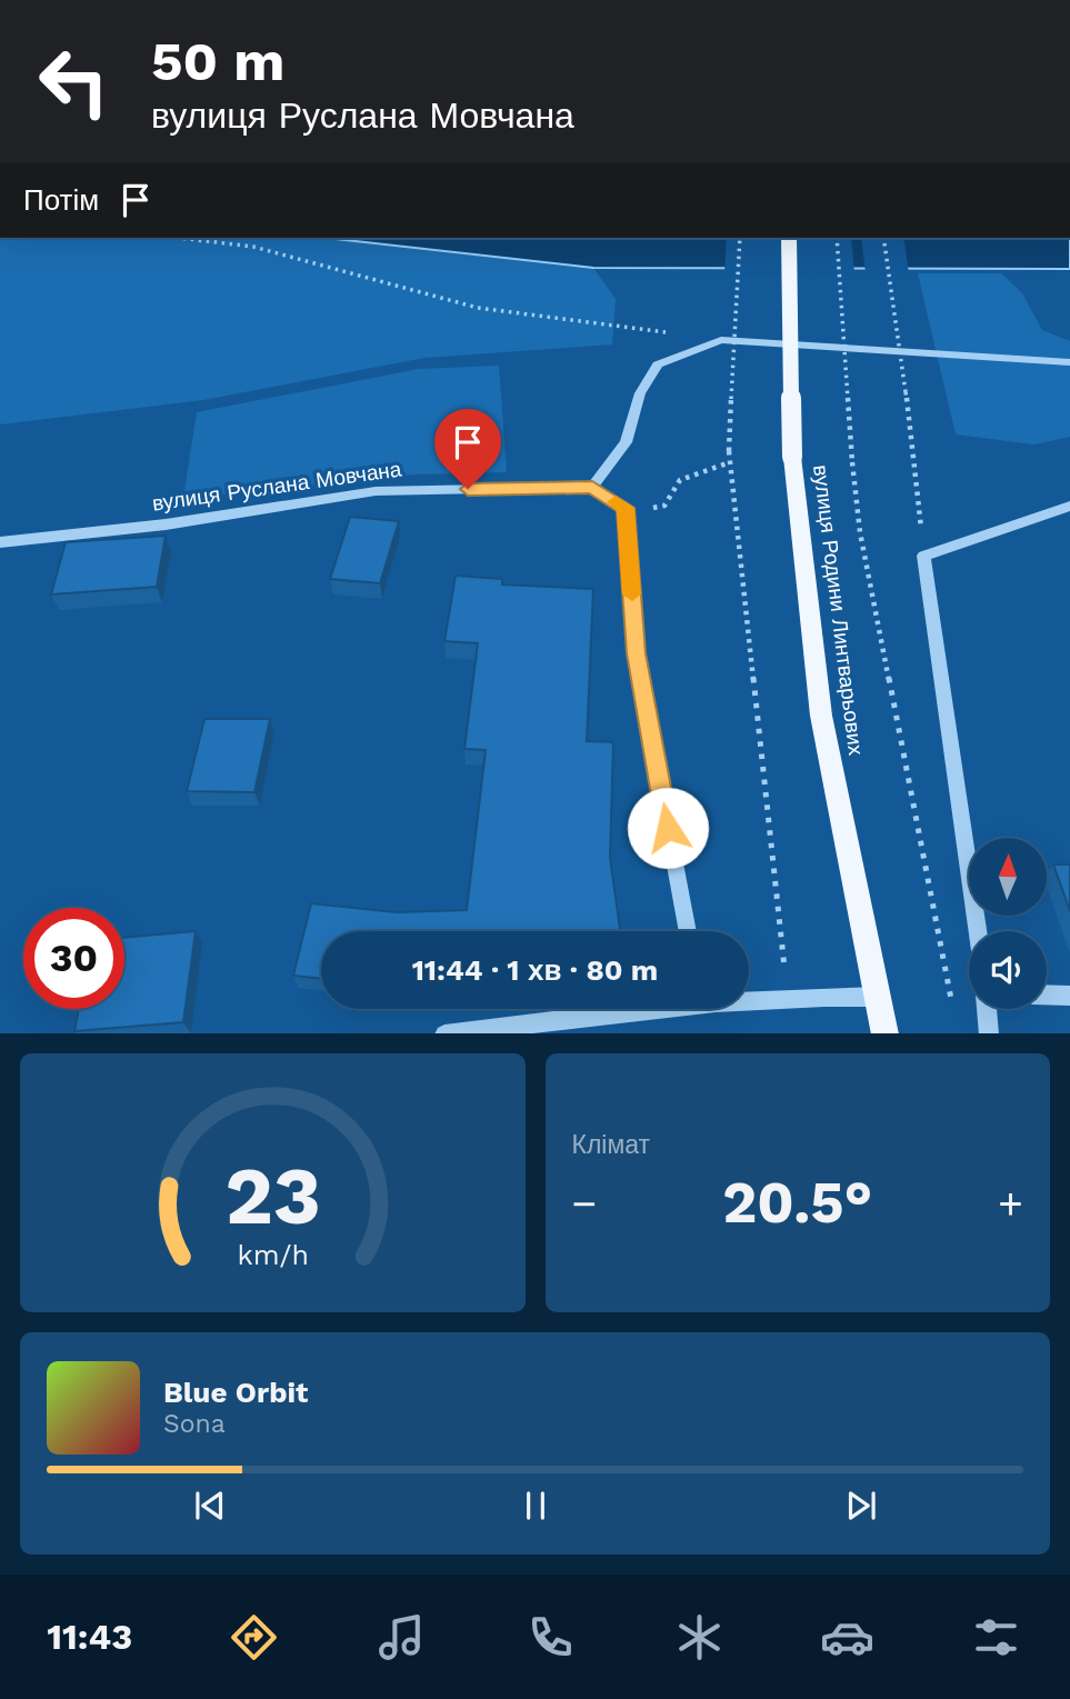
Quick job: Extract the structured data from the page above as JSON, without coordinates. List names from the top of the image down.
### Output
{
  "streets": {
    "main road": ["вулиця Родини Линтварьових"],
    "street": ["вулиця Руслана Мовчана"]
  },
  "north": "top",
  "page": {
    "turn": ["50 m", "вулиця Руслана Мовчана"],
    "then": "Потім",
    "limit": "30",
    "trip": "11:44 · 1 хв · 80 m",
    "tile": "Клімат",
    "heat": ["−", "20.5°", "+"],
    "song": ["Blue Orbit", "Sona"],
    "tabs": "11:43",
    "gauge": ["23", "km/h"]
  }
}
